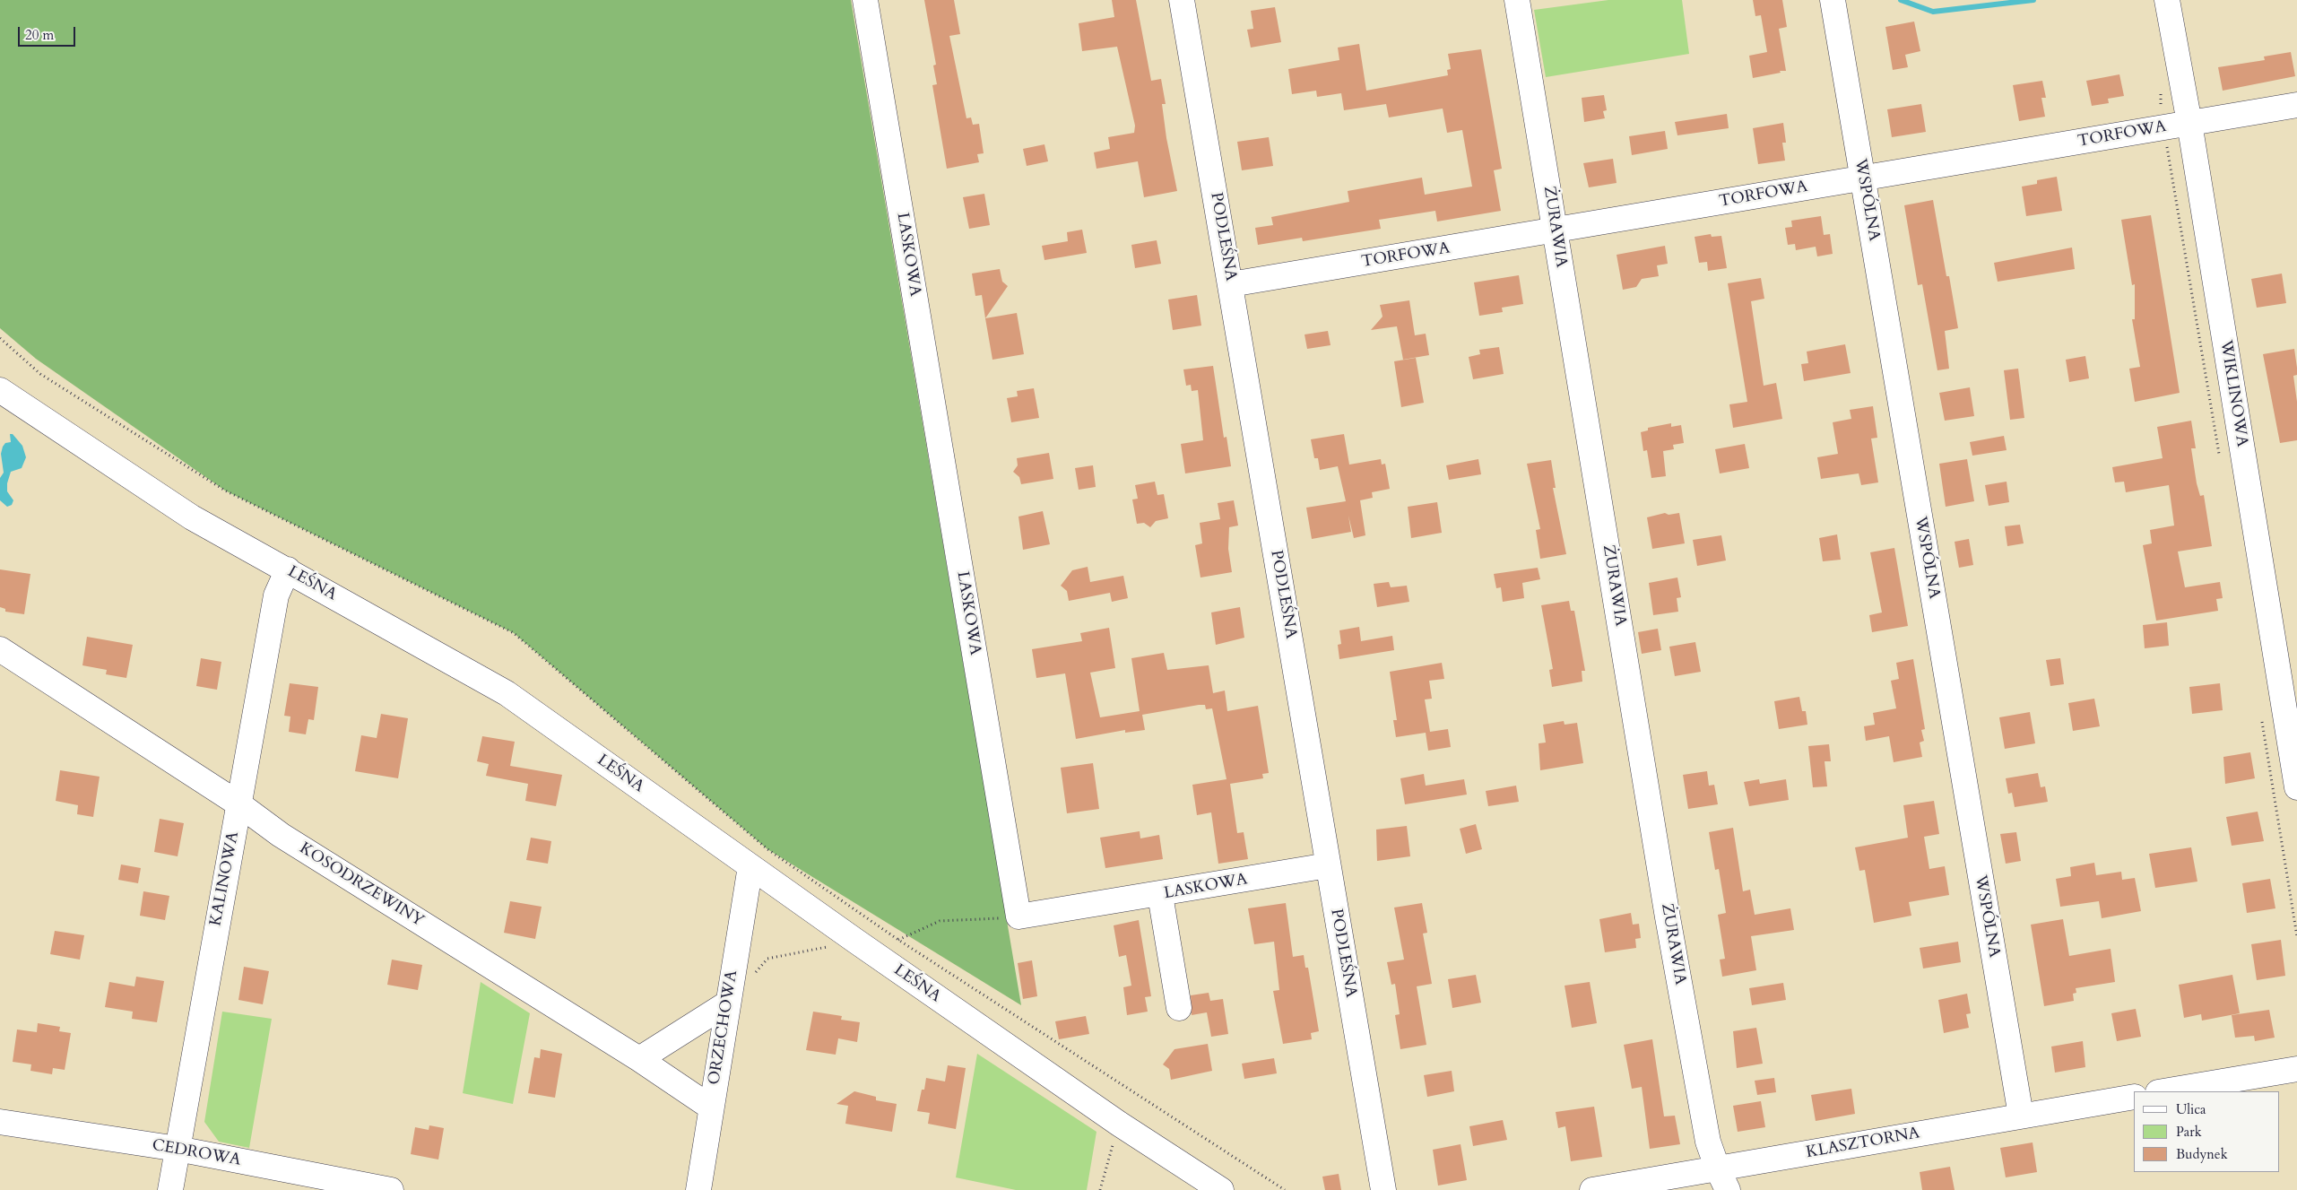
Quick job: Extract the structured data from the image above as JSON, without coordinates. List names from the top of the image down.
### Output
{
  "streets": {
    "street": [
      "TORFOWA",
      "WSPÓLNA",
      "ŻURAWIA",
      "PODLEŚNA",
      "LASKOWA",
      "WIKLINOWA",
      "LEŚNA",
      "KALINOWA",
      "KOSODRZEWINY",
      "ORZECHOWA",
      "KLASZTORNA",
      "CEDROWA"
    ]
  },
  "crossings": [
    ["TORFOWA", "WSPÓLNA"],
    ["TORFOWA", "ŻURAWIA"],
    ["TORFOWA", "PODLEŚNA"],
    ["TORFOWA", "WIKLINOWA"],
    ["WSPÓLNA", "KLASZTORNA"],
    ["ŻURAWIA", "KLASZTORNA"],
    ["PODLEŚNA", "LASKOWA"],
    ["LEŚNA", "KALINOWA"],
    ["LEŚNA", "ORZECHOWA"],
    ["KALINOWA", "KOSODRZEWINY"],
    ["KALINOWA", "CEDROWA"],
    ["KOSODRZEWINY", "ORZECHOWA"]
  ],
  "legend": ["Ulica", "Park", "Budynek"],
  "scale_bar": "20 m"
}
